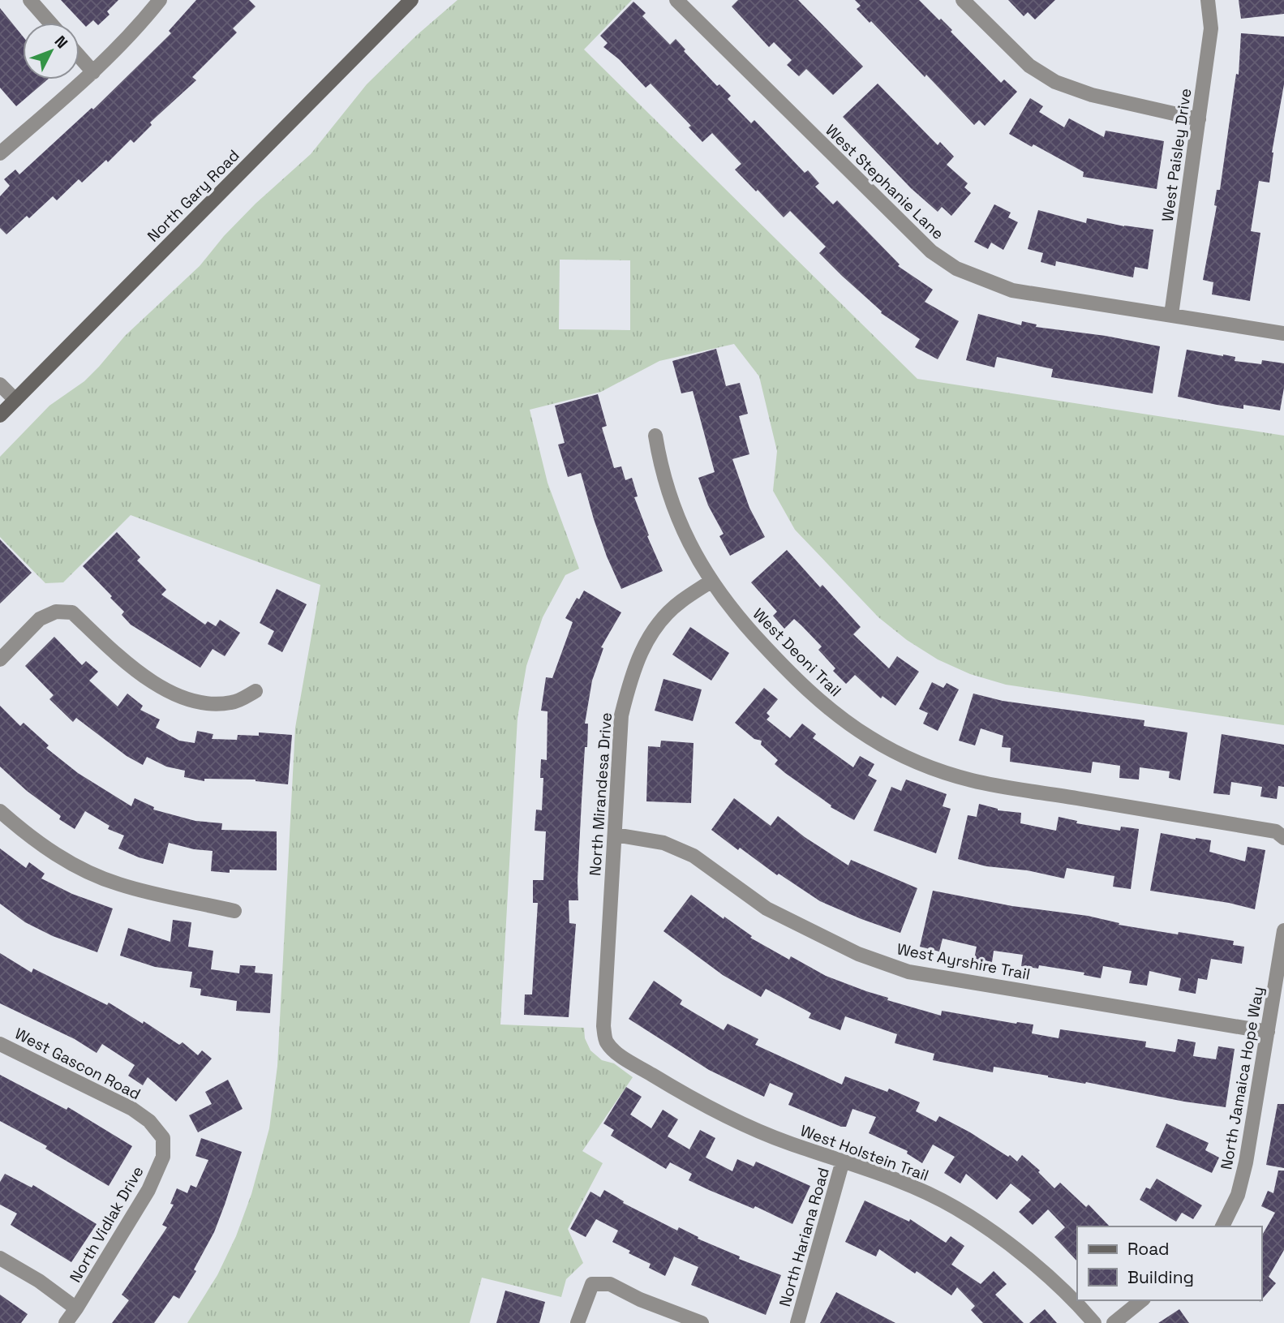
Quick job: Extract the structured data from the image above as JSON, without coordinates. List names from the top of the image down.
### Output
{
  "streets": {
    "main road": ["North Gary Road"],
    "street": [
      "West Paisley Drive",
      "West Stephanie Lane",
      "West Deoni Trail",
      "North Mirandesa Drive",
      "West Ayrshire Trail",
      "West Gascon Road",
      "North Jamaica Hope Way",
      "West Holstein Trail",
      "North Vidlak Drive",
      "North Hariana Road"
    ]
  },
  "crossings": [
    ["West Paisley Drive", "West Stephanie Lane"],
    ["West Deoni Trail", "North Mirandesa Drive"],
    ["North Mirandesa Drive", "West Ayrshire Trail"],
    ["North Mirandesa Drive", "West Holstein Trail"],
    ["West Ayrshire Trail", "North Jamaica Hope Way"],
    ["West Gascon Road", "North Vidlak Drive"],
    ["West Holstein Trail", "North Hariana Road"]
  ],
  "legend": ["Road", "Building"],
  "north": "top right"
}
